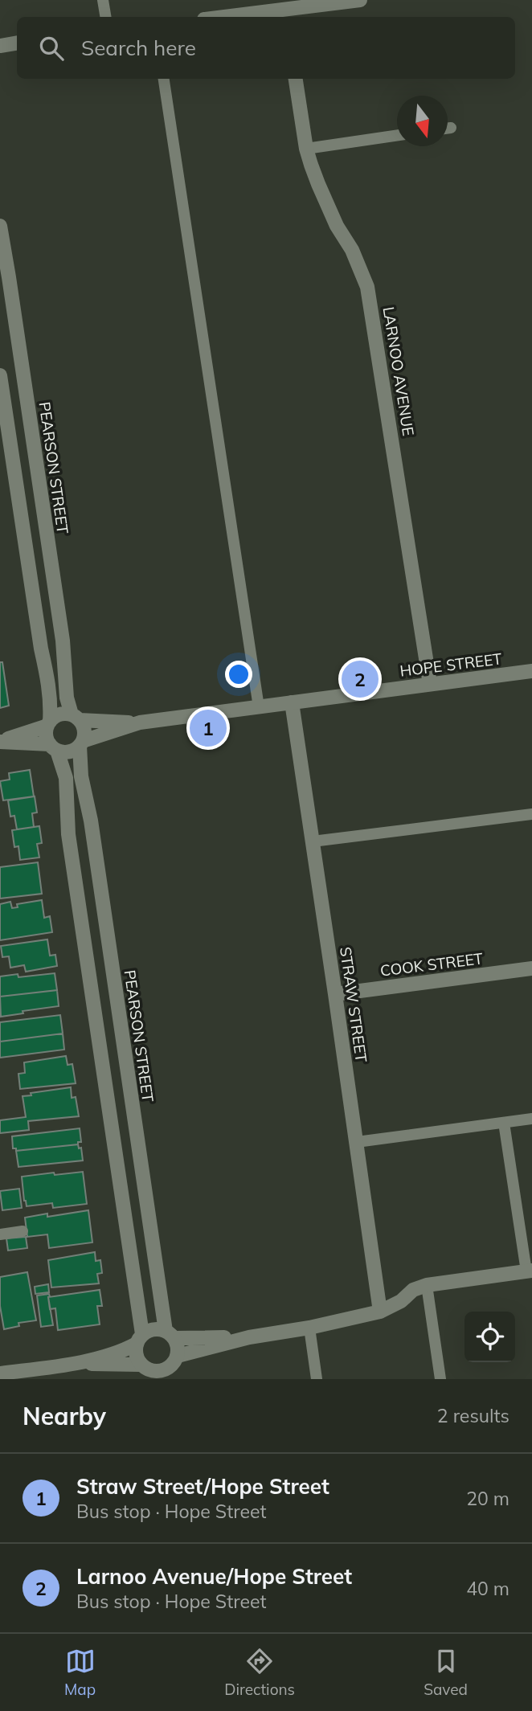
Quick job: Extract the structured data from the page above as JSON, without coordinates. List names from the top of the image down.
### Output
{
  "streets": {
    "street": [
      "LARNOO AVENUE",
      "PEARSON STREET",
      "HOPE STREET",
      "COOK STREET",
      "STRAW STREET"
    ]
  },
  "crossings": [
    ["LARNOO AVENUE", "HOPE STREET"],
    ["PEARSON STREET", "HOPE STREET"],
    ["HOPE STREET", "STRAW STREET"],
    ["COOK STREET", "STRAW STREET"]
  ],
  "north": "bottom",
  "page": {
    "search": "Search here",
    "pins": ["2", "1"],
    "heading": ["Nearby", "2 results"],
    "list": [
      {
        "mark": "1",
        "name": "Straw Street/Hope Street",
        "note": "Bus stop · Hope Street",
        "value": "20 m"
      },
      {
        "mark": "2",
        "name": "Larnoo Avenue/Hope Street",
        "note": "Bus stop · Hope Street",
        "value": "40 m"
      }
    ],
    "nav": ["Map", "Directions", "Saved"]
  }
}
